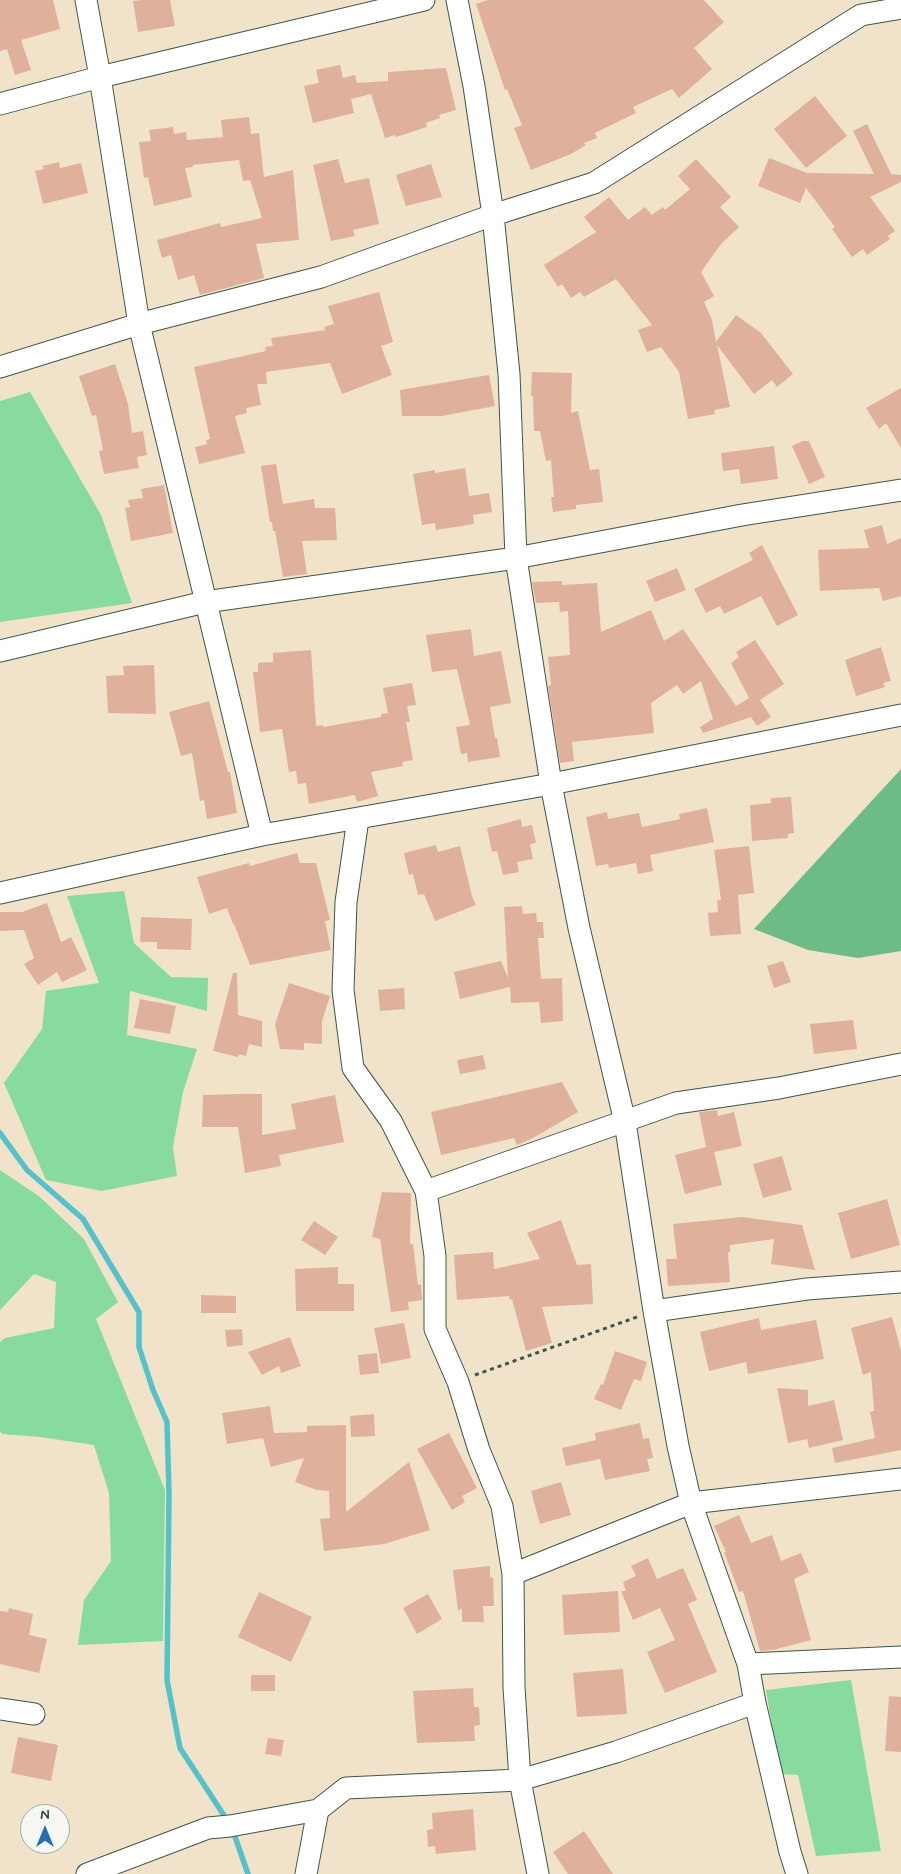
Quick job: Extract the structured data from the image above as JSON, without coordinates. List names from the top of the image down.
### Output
{
  "north": "top"
}
